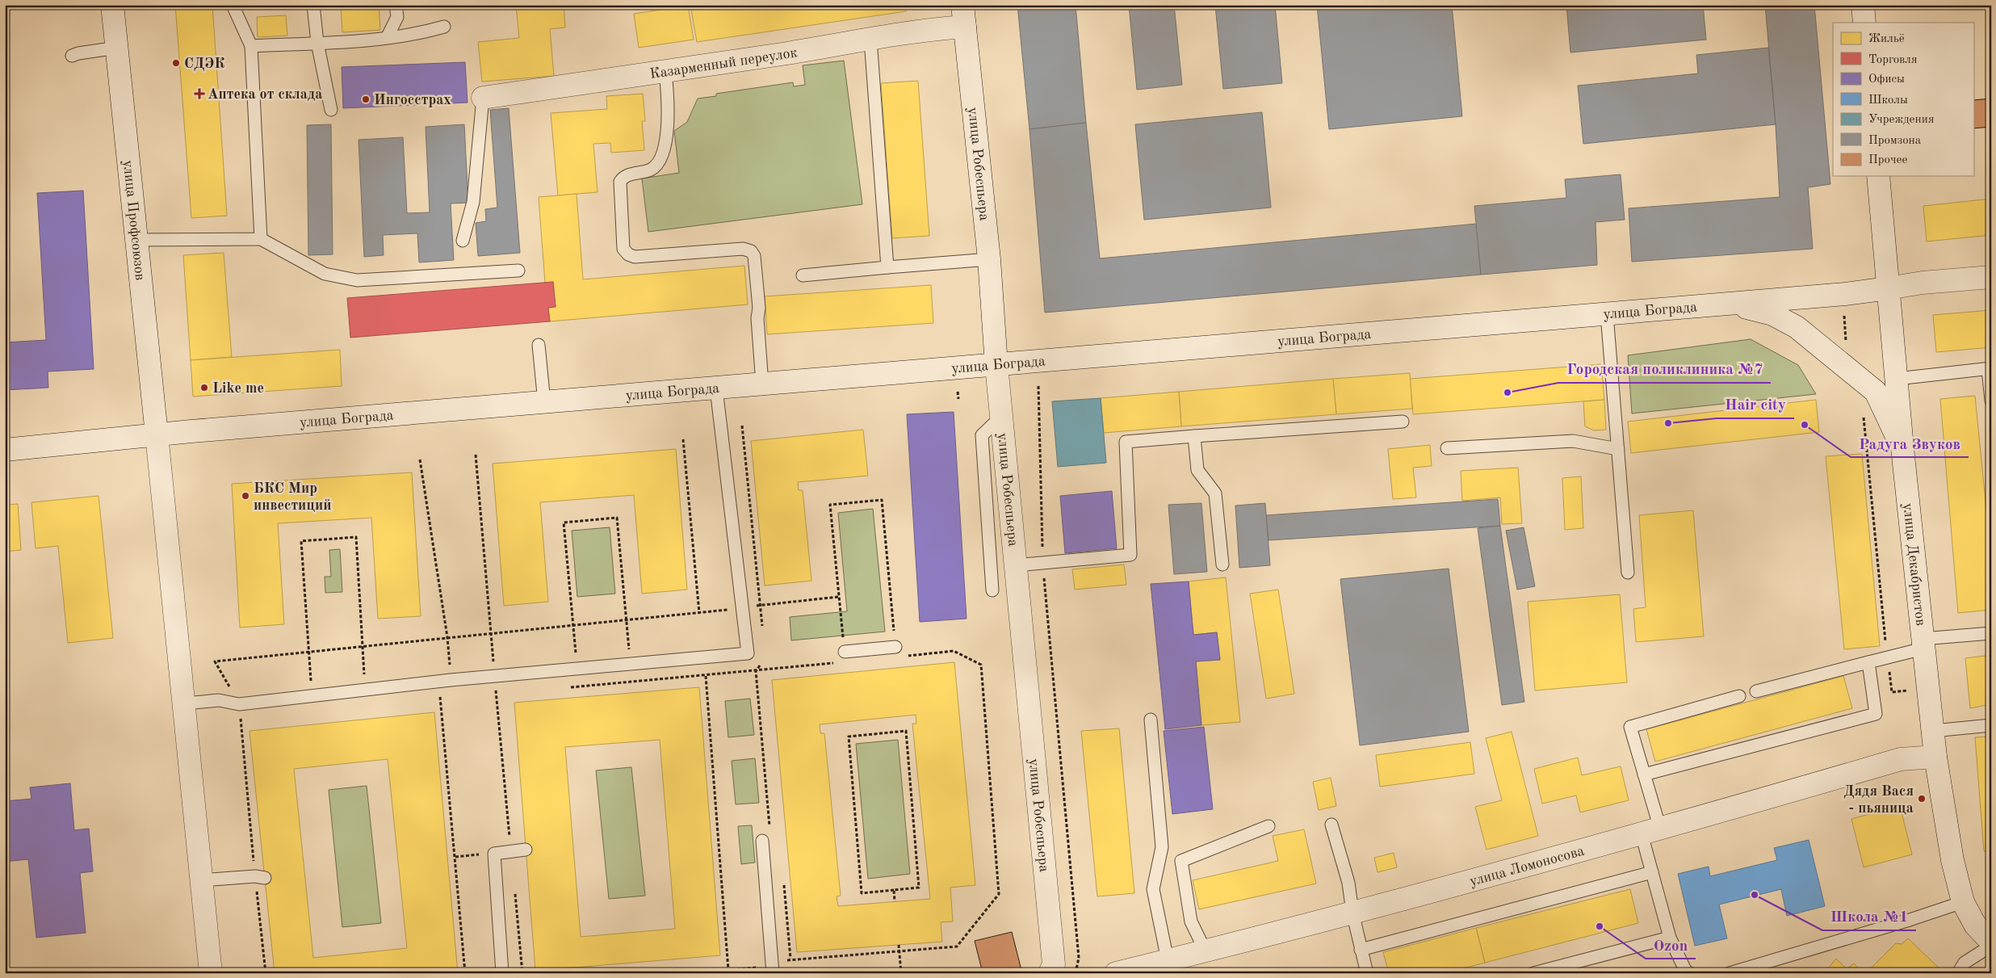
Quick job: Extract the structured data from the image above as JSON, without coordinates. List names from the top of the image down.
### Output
{
  "streets": {
    "street": [
      "Казарменный переулок",
      "улица Робеспьера",
      "улица Профсоюзов",
      "улица Бограда",
      "улица Декабристов",
      "улица Ломоносова"
    ]
  },
  "crossings": [
    ["Казарменный переулок", "улица Робеспьера"],
    ["улица Робеспьера", "улица Бограда"],
    ["улица Профсоюзов", "улица Бограда"],
    ["улица Бограда", "улица Декабристов"],
    ["улица Декабристов", "улица Ломоносова"]
  ],
  "places": {
    "other": [
      "СДЭК",
      "Ингосстрах",
      "Like me",
      "Городская поликлиника №7",
      "Hair city",
      "Радуга Звуков",
      "БКС Мир инвестиций",
      "Дядя Вася - пьяница",
      "Школа №1",
      "Ozon"
    ],
    "health": ["Аптека от склада"]
  },
  "legend": [
    "Жильё",
    "Торговля",
    "Офисы",
    "Школы",
    "Учреждения",
    "Промзона",
    "Прочее"
  ]
}
